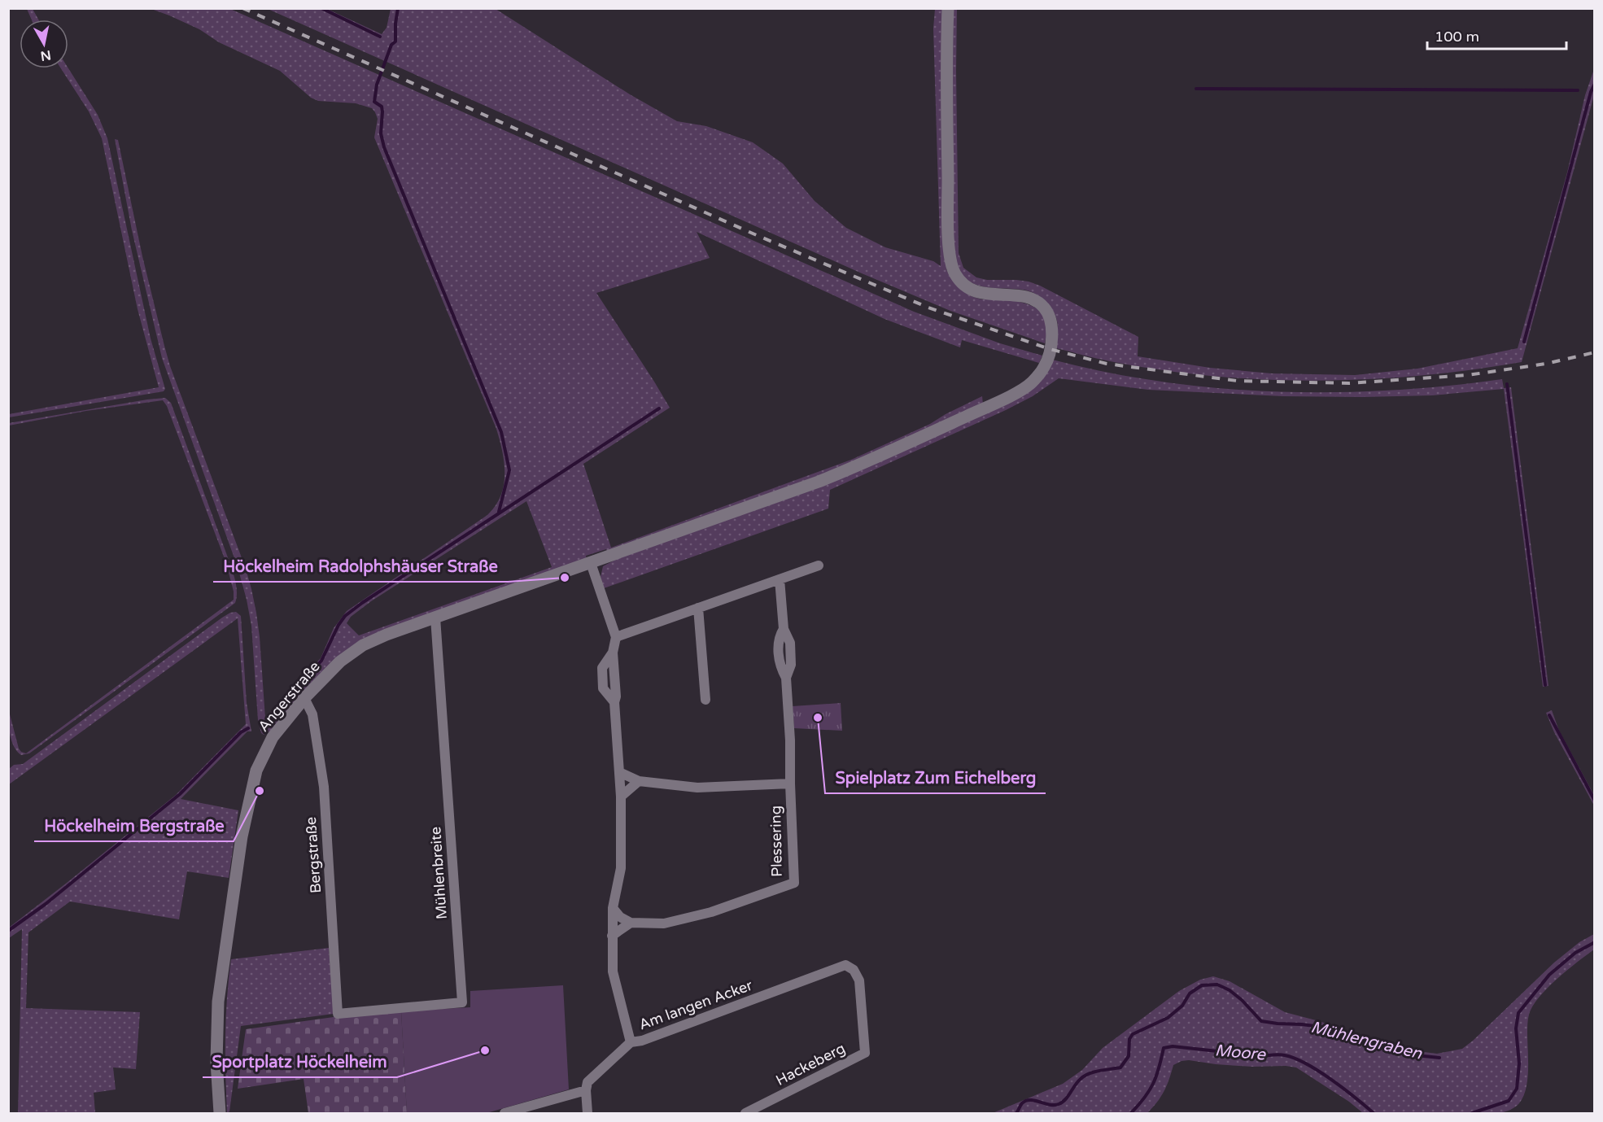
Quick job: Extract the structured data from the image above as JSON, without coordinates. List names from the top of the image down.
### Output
{
  "streets": {
    "street": [
      "Angerstraße",
      "Plessering",
      "Bergstraße",
      "Mühlenbreite",
      "Am langen Acker",
      "Hackeberg"
    ]
  },
  "crossings": [
    ["Angerstraße", "Bergstraße"],
    ["Angerstraße", "Mühlenbreite"],
    ["Bergstraße", "Mühlenbreite"],
    ["Am langen Acker", "Hackeberg"]
  ],
  "water": ["Mühlengraben", "Moore"],
  "places": [
    "Höckelheim Radolphshäuser Straße",
    "Spielplatz Zum Eichelberg",
    "Höckelheim Bergstraße",
    "Sportplatz Höckelheim"
  ],
  "scale_bar": "100 m",
  "north": "bottom"
}
